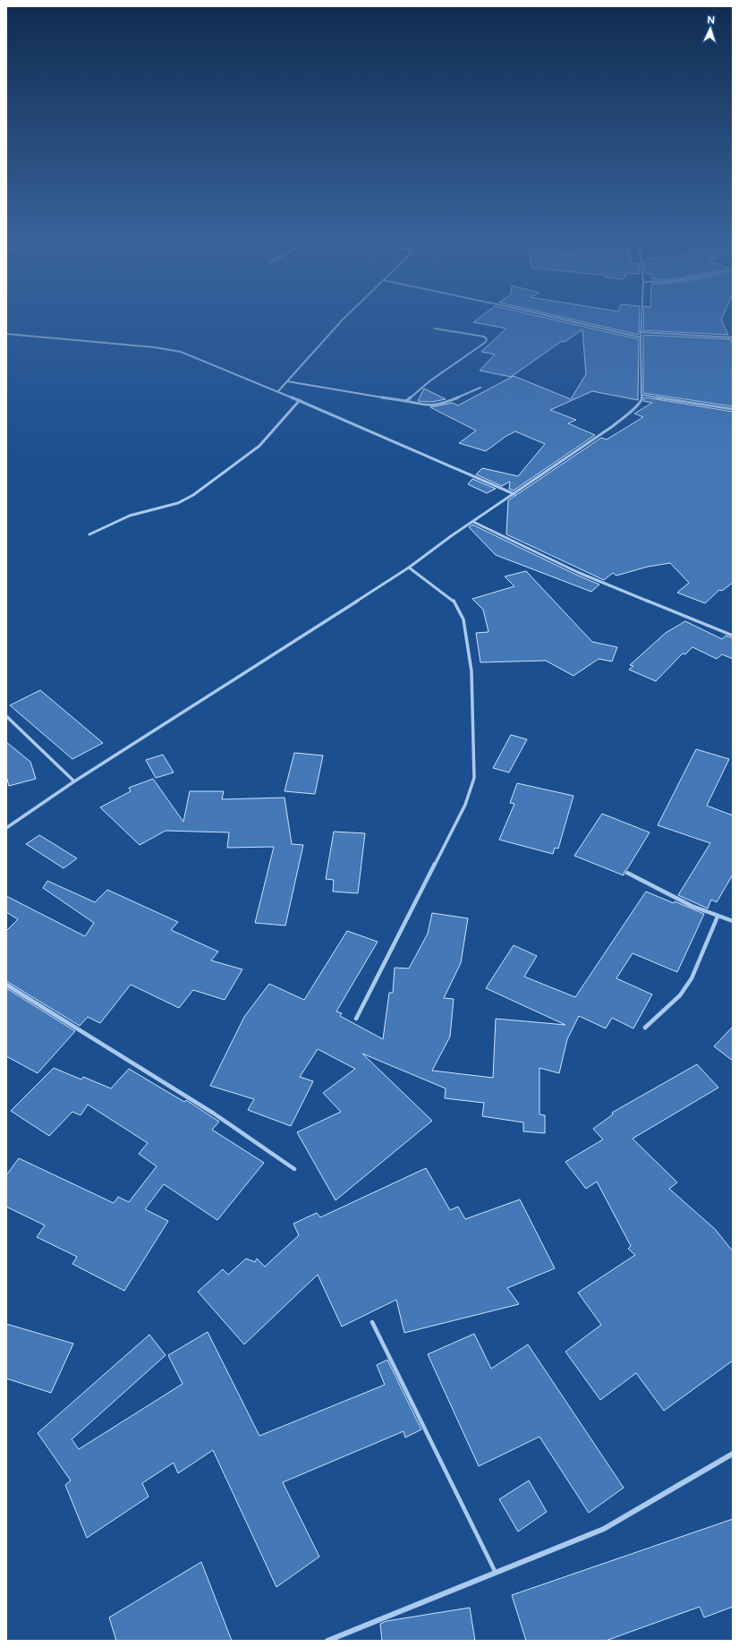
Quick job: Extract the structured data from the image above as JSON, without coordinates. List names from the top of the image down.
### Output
{
  "north": "top"
}
